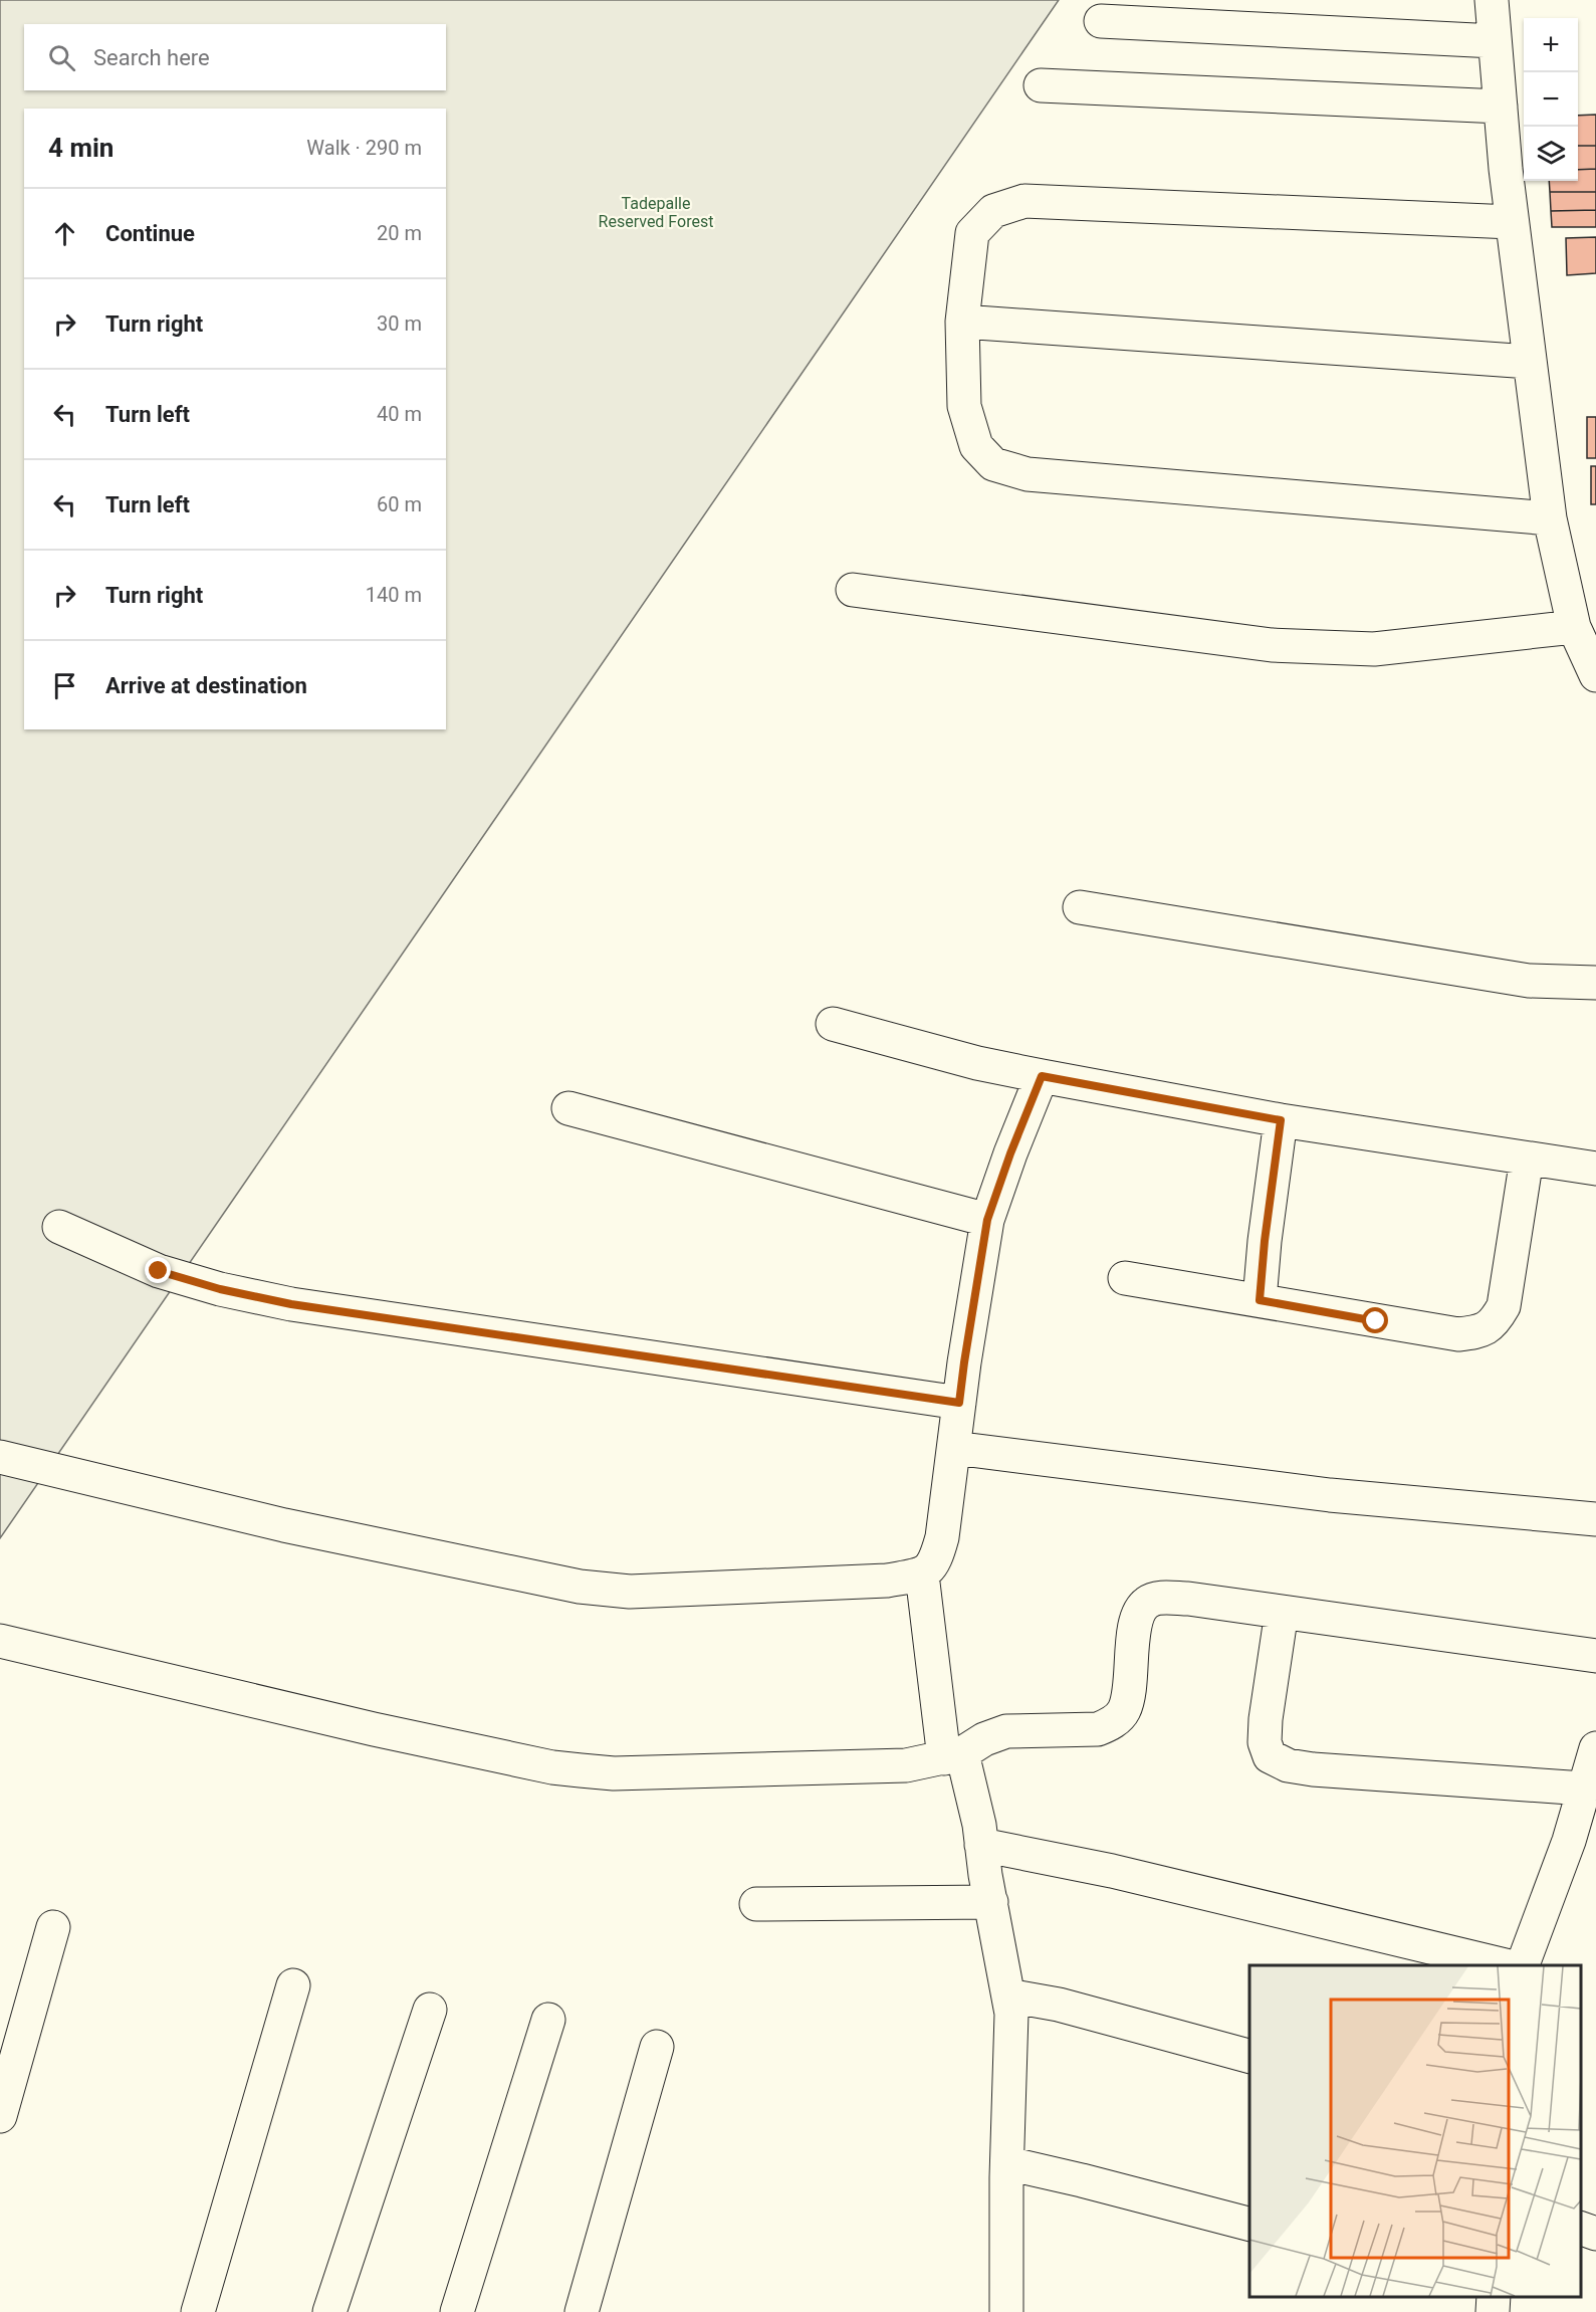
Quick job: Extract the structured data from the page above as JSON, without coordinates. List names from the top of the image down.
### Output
{
  "parks": ["Tadepalle Reserved Forest"],
  "page": {
    "map_buttons": ["+", "−"],
    "search": "Search here",
    "heading": ["4 min", "Walk · 290 m"],
    "list": [
      ["Continue", "20 m"],
      ["Turn right", "30 m"],
      ["Turn left", "40 m"],
      ["Turn left", "60 m"],
      ["Turn right", "140 m"],
      "Arrive at destination"
    ]
  }
}
